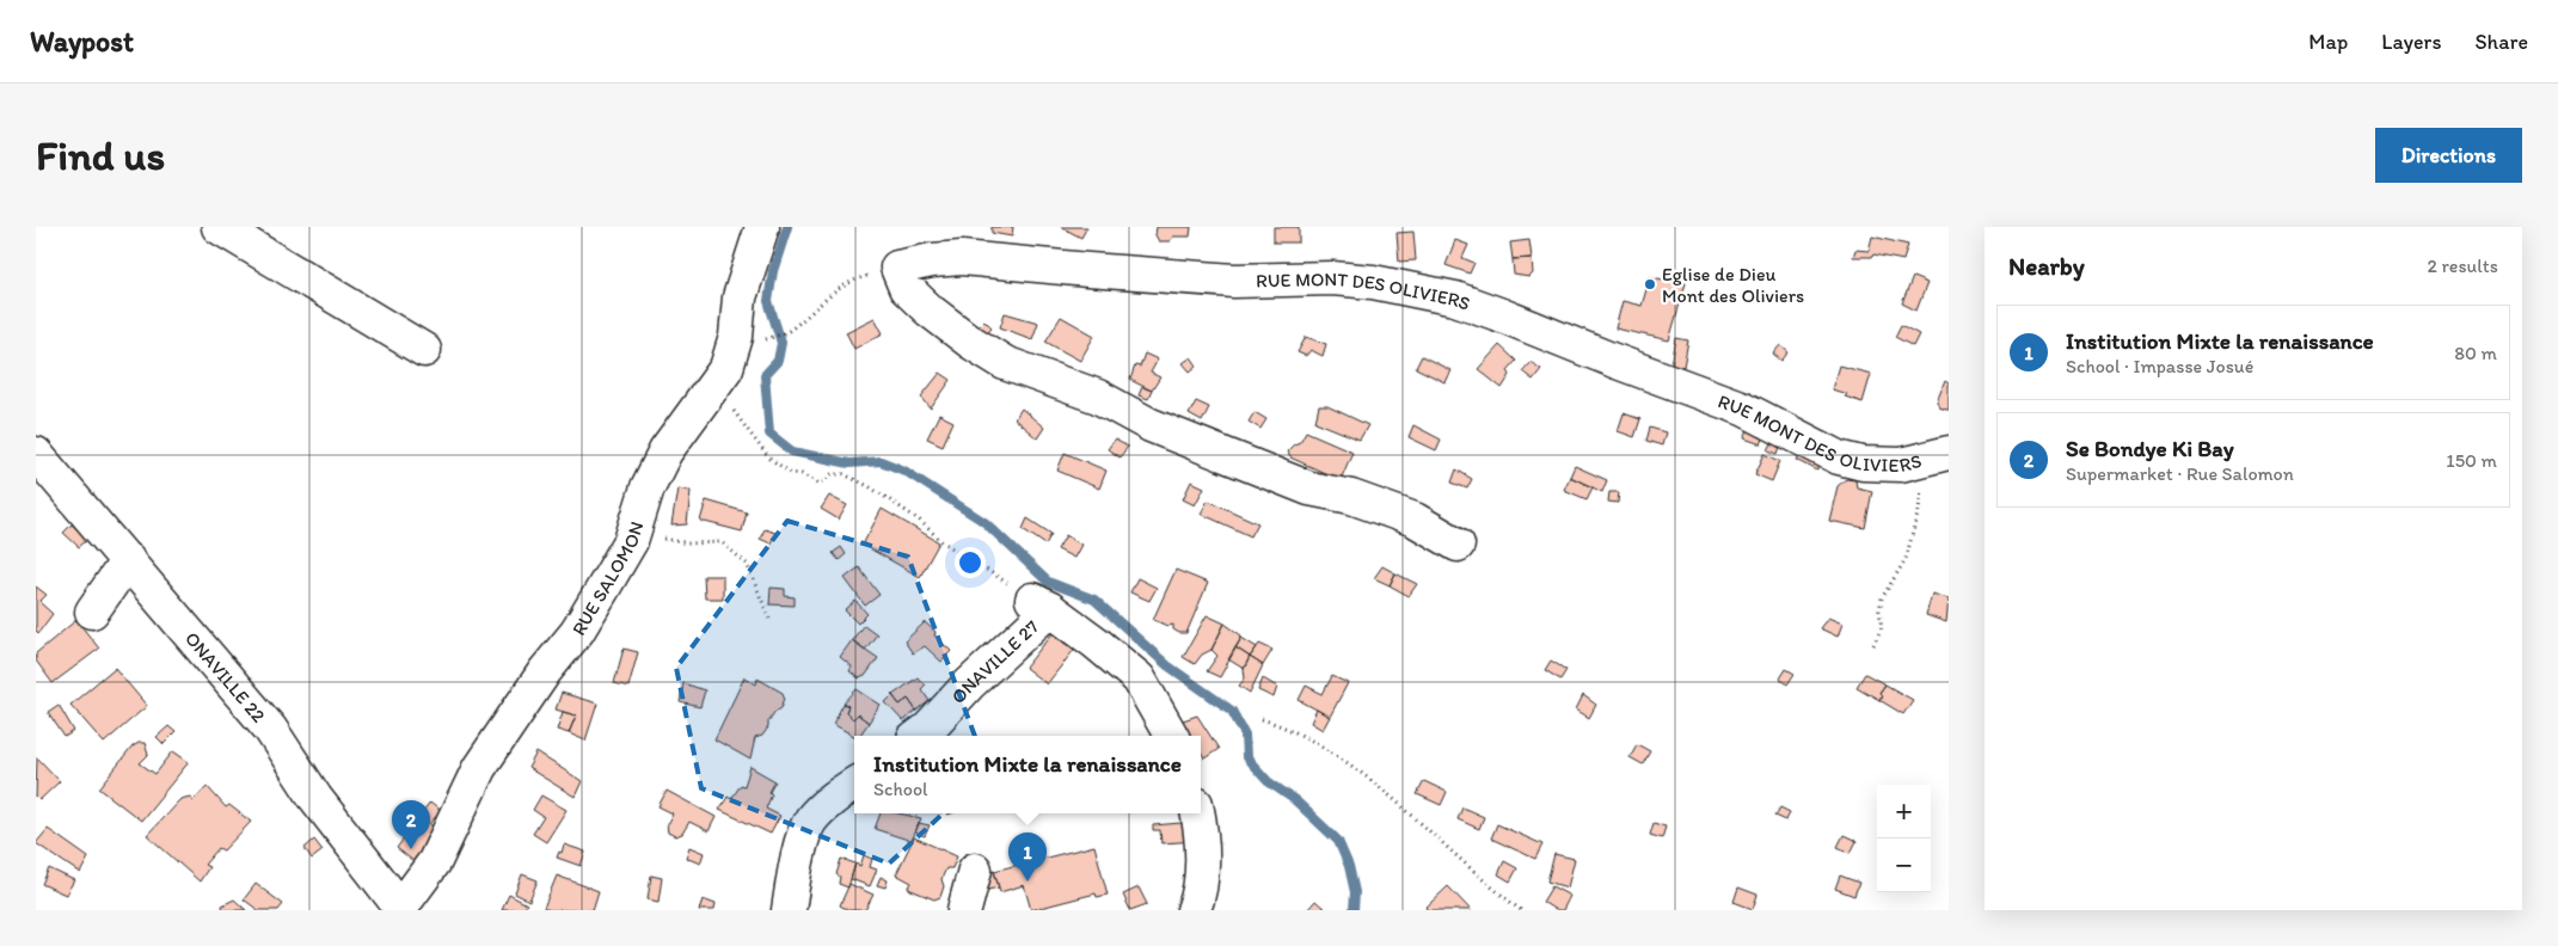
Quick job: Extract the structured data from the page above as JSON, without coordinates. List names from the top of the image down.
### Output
{
  "streets": {
    "street": [
      "RUE MONT DES OLIVIERS",
      "RUE SALOMON",
      "ONAVILLE 27",
      "ONAVILLE 22"
    ]
  },
  "crossings": [
    ["RUE SALOMON", "ONAVILLE 22"]
  ],
  "places": ["Eglise de Dieu Mont des Oliviers"],
  "page": {
    "header": "Waypost",
    "nav": ["Map", "Layers", "Share"],
    "buttons": "Directions",
    "title": "Find us",
    "heading": ["Nearby", "2 results"],
    "list": [
      {
        "mark": "1",
        "name": "Institution Mixte la renaissance",
        "note": "School · Impasse Josué",
        "value": "80 m"
      },
      {
        "mark": "2",
        "name": "Se Bondye Ki Bay",
        "note": "Supermarket · Rue Salomon",
        "value": "150 m"
      }
    ],
    "popup": ["Institution Mixte la renaissance", "School"],
    "map_buttons": ["+", "−"],
    "pins": ["2", "1"]
  }
}
